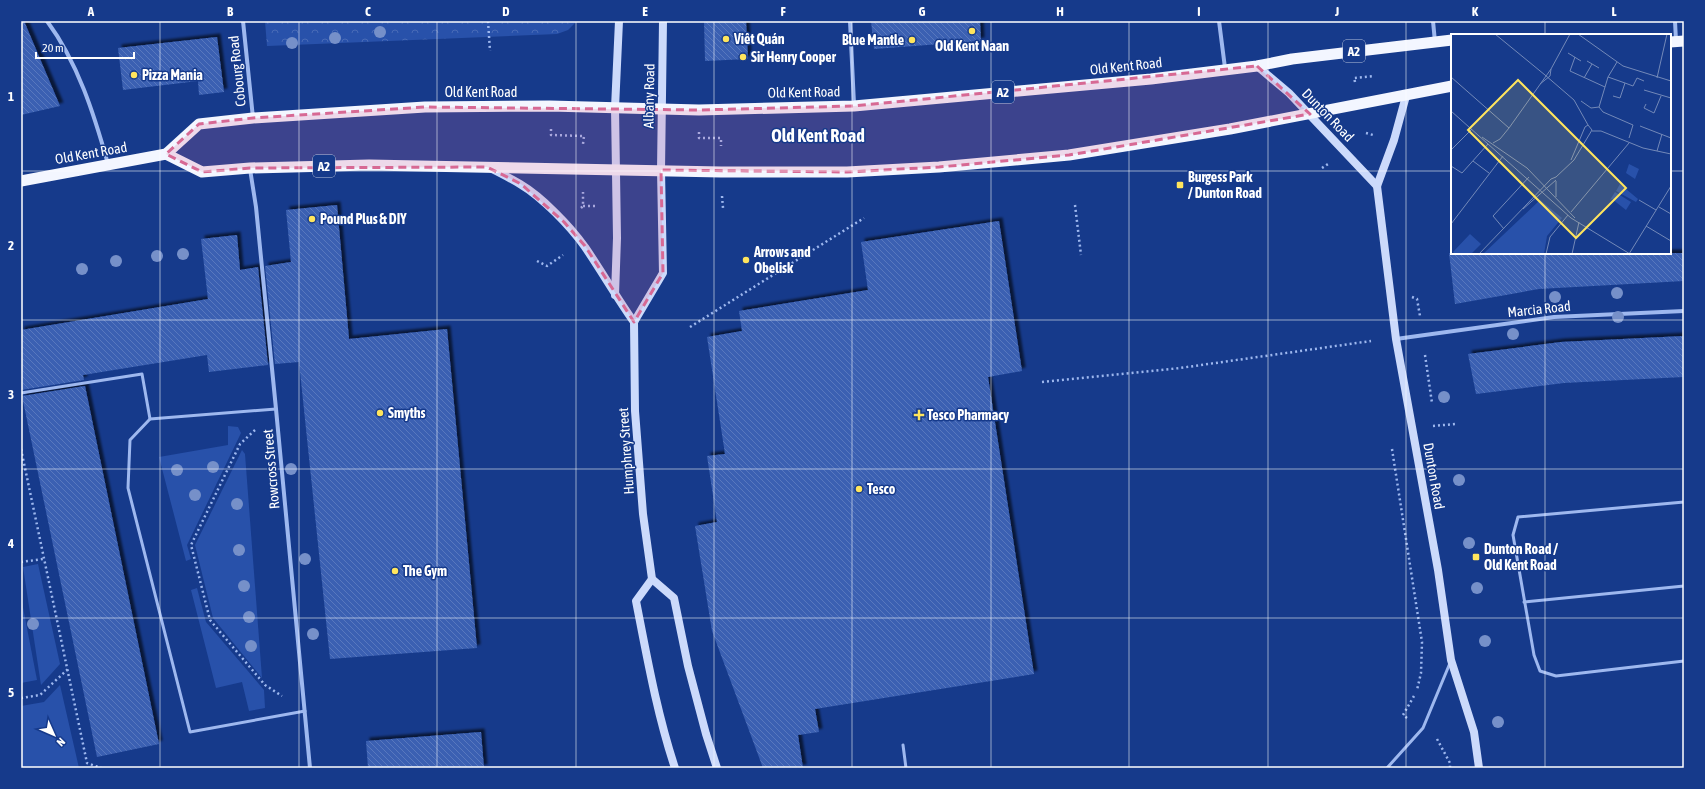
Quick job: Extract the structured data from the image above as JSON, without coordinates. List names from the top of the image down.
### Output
{
  "streets": {
    "highway": ["A2", "Old Kent Road"],
    "main road": ["Albany Road", "Dunton Road", "Humphrey Street"],
    "street": ["Cobourg Road", "Marcia Road", "Rowcross Street"]
  },
  "crossings": [
    ["A2", "Old Kent Road"],
    ["A2", "Albany Road"],
    ["A2", "Dunton Road"],
    ["A2", "Rowcross Street"],
    ["Old Kent Road", "Cobourg Road"],
    ["Old Kent Road", "Albany Road"],
    ["Old Kent Road", "Dunton Road"],
    ["Dunton Road", "Marcia Road"]
  ],
  "districts": ["Old Kent Road"],
  "places": {
    "other": [
      "Old Kent Naan",
      "Viêt Quán",
      "Blue Mantle",
      "Sir Henry Cooper",
      "Pizza Mania",
      "Pound Plus & DIY",
      "Arrows and Obelisk",
      "Smyths",
      "Tesco",
      "The Gym"
    ],
    "transit": ["Burgess Park / Dunton Road", "Dunton Road / Old Kent Road"],
    "health": ["Tesco Pharmacy"]
  },
  "scale_bar": "20 m",
  "north": "bottom right",
  "grid": {
    "columns": [
      "A",
      "B",
      "C",
      "D",
      "E",
      "F",
      "G",
      "H",
      "I",
      "J",
      "K",
      "L"
    ],
    "rows": [
      "1",
      "2",
      "3",
      "4",
      "5"
    ]
  }
}
